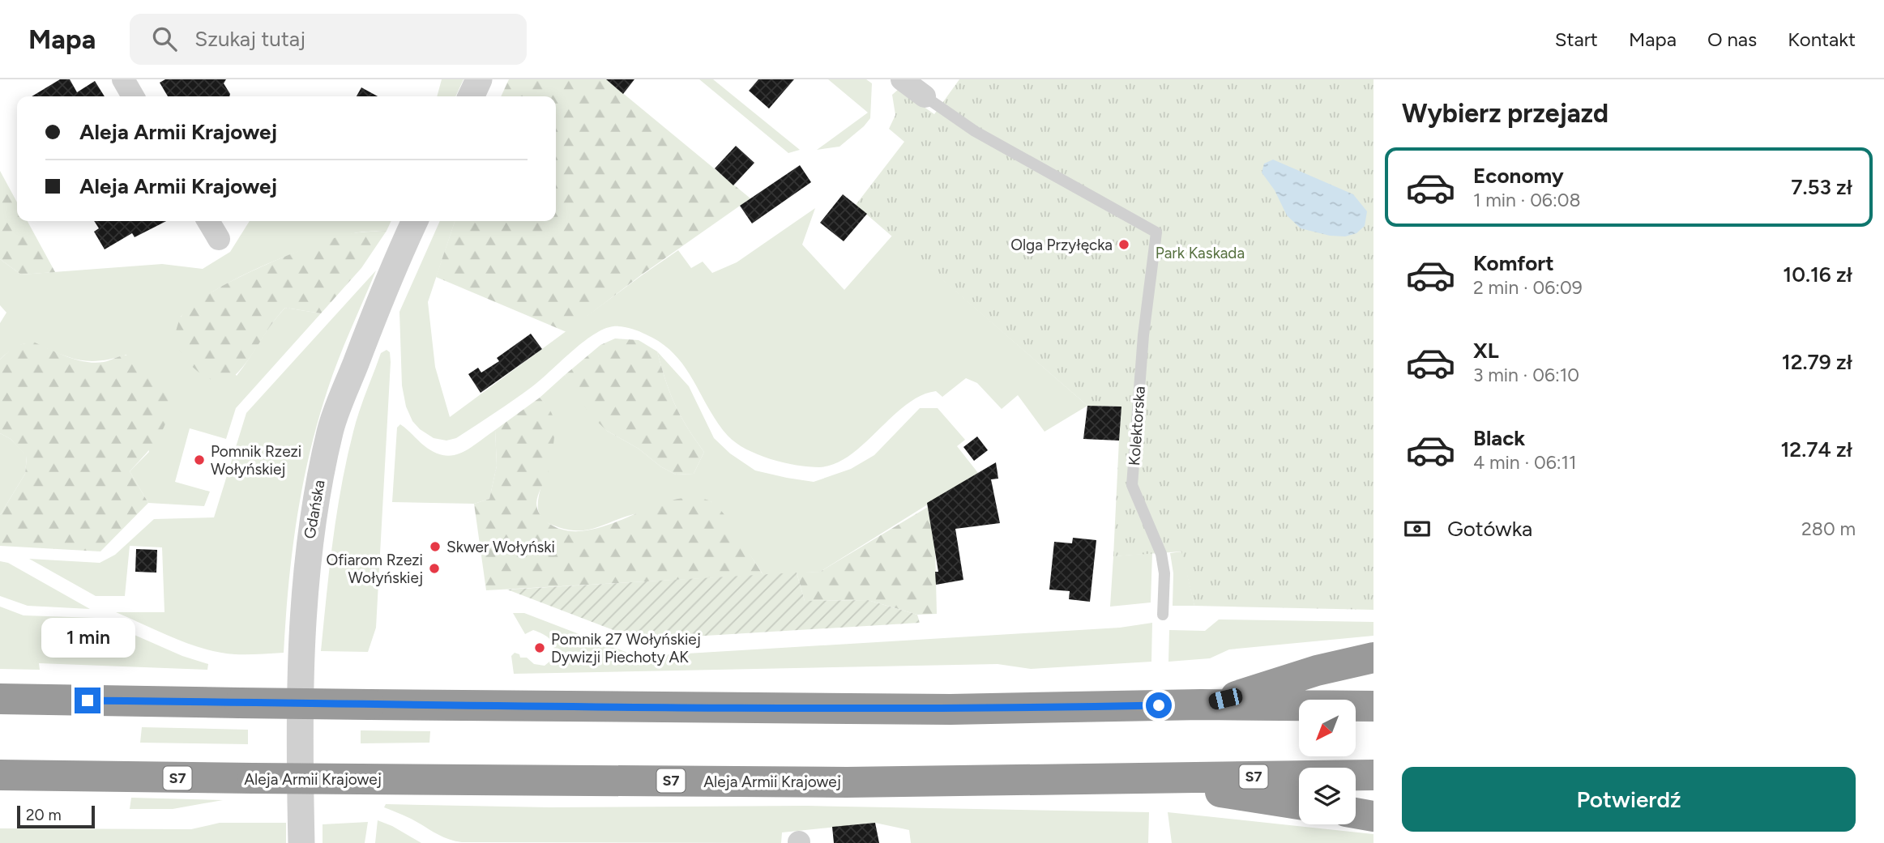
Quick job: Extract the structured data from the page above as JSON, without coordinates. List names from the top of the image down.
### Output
{
  "streets": {
    "highway": ["S7", "Aleja Armii Krajowej"],
    "street": ["Gdańska"],
    "lane": ["Kolektorska"]
  },
  "parks": ["Park Kaskada"],
  "places": [
    "Olga Przyłęcka",
    "Pomnik Rzezi Wołyńskiej",
    "Skwer Wołyński",
    "Ofiarom Rzezi Wołyńskiej",
    "Pomnik 27 Wołyńskiej Dywizji Piechoty AK"
  ],
  "scale_bar": "20 m",
  "north": "bottom left",
  "page": {
    "header": "Mapa",
    "search": "Szukaj tutaj",
    "nav": [
      "Start",
      "Mapa",
      "O nas",
      "Kontakt"
    ],
    "heading": "Wybierz przejazd",
    "banner": ["Aleja Armii Krajowej", "Aleja Armii Krajowej"],
    "list": [
      {
        "name": "Economy",
        "note": "1 min · 06:08",
        "value": "7.53 zł"
      },
      {
        "name": "Komfort",
        "note": "2 min · 06:09",
        "value": "10.16 zł"
      },
      {
        "name": "XL",
        "note": "3 min · 06:10",
        "value": "12.79 zł"
      },
      {
        "name": "Black",
        "note": "4 min · 06:11",
        "value": "12.74 zł"
      }
    ],
    "pay": ["Gotówka", "280 m"],
    "bubble": "1 min",
    "buttons": "Potwierdź",
    "scale": "20 m"
  }
}
